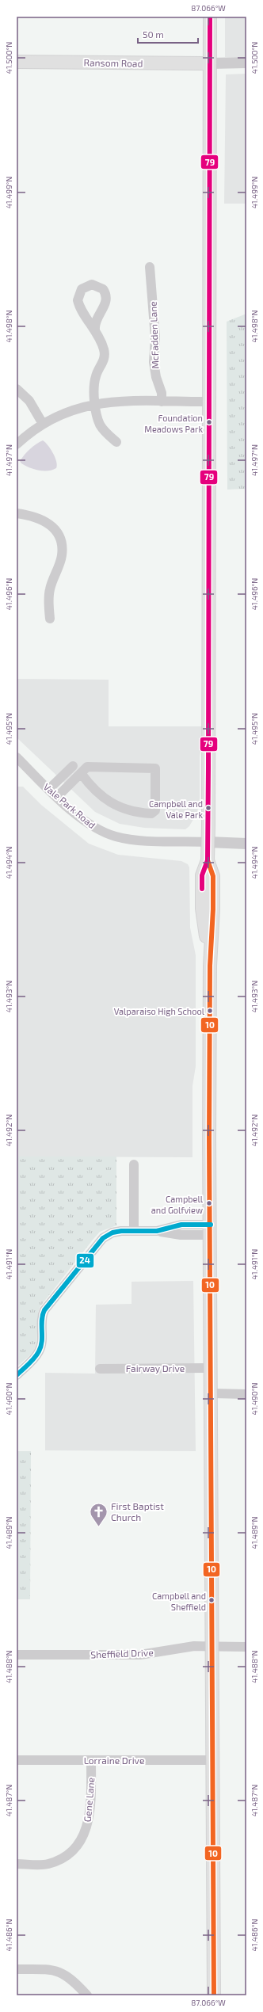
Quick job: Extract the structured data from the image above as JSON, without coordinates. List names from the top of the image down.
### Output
{
  "streets": {
    "main road": ["Ransom Road"],
    "street": [
      "McFadden Lane",
      "Vale Park Road",
      "Fairway Drive",
      "Sheffield Drive",
      "Lorraine Drive",
      "Gene Lane"
    ]
  },
  "crossings": [
    ["Lorraine Drive", "Gene Lane"]
  ],
  "places": {
    "other": [
      "Foundation Meadows Park",
      "Campbell and Vale Park",
      "Valparaiso High School",
      "Campbell and Golfview",
      "Campbell and Sheffield"
    ],
    "church": ["First Baptist Church"]
  },
  "lines": ["transit line 79", "transit line 10", "transit line 24"],
  "scale_bar": "50 m",
  "coordinates": [
    "87.066°W",
    "41.500°N",
    "41.499°N",
    "41.498°N",
    "41.497°N",
    "41.496°N",
    "41.495°N",
    "41.494°N",
    "41.493°N",
    "41.492°N",
    "41.491°N",
    "41.490°N",
    "41.489°N",
    "41.488°N",
    "41.487°N",
    "41.486°N"
  ]
}
